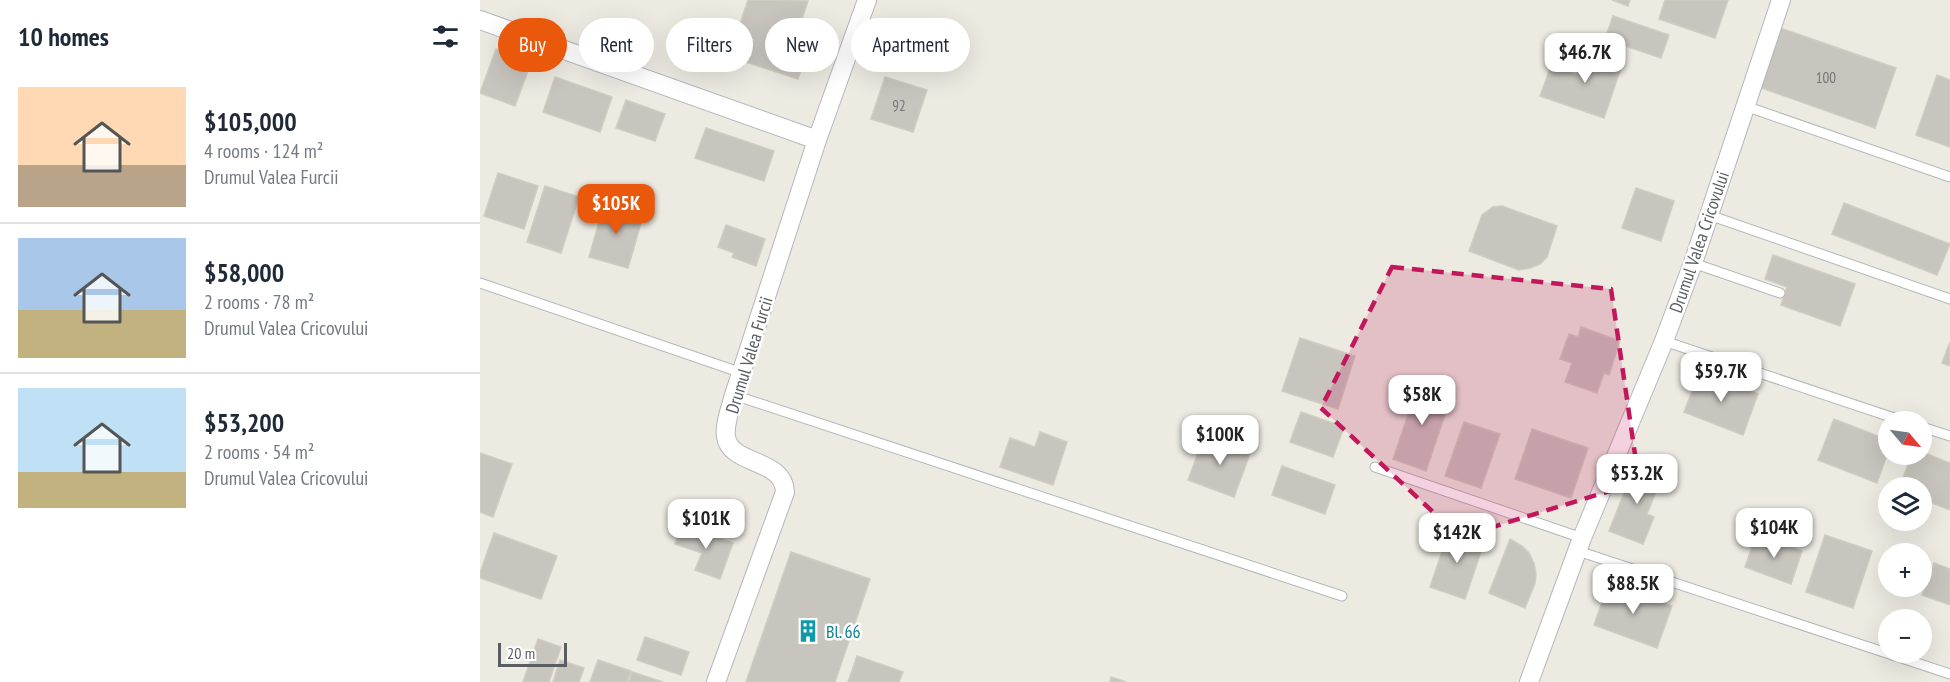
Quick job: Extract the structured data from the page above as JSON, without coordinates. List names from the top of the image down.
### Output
{
  "streets": {
    "street": ["Drumul Valea Cricovului", "Drumul Valea Furcii"]
  },
  "places": {
    "building": ["Bl. 66"]
  },
  "house_numbers": ["100", "92"],
  "scale_bar": "20 m",
  "north": "bottom right",
  "page": {
    "heading": "10 homes",
    "chip": [
      "Buy",
      "Rent",
      "Filters",
      "New",
      "Apartment"
    ],
    "price": [
      "$46.7K",
      "$105K",
      "$59.7K",
      "$58K",
      "$100K",
      "$53.2K",
      "$101K",
      "$104K",
      "$142K",
      "$88.5K"
    ],
    "list": [
      {
        "name": "$105,000",
        "note": "4 rooms · 124 m² · Drumul Valea Furcii"
      },
      {
        "name": "$58,000",
        "note": "2 rooms · 78 m² · Drumul Valea Cricovului"
      },
      {
        "name": "$53,200",
        "note": "2 rooms · 54 m² · Drumul Valea Cricovului"
      }
    ],
    "map_buttons": ["+", "−"],
    "scale": "20 m"
  }
}
